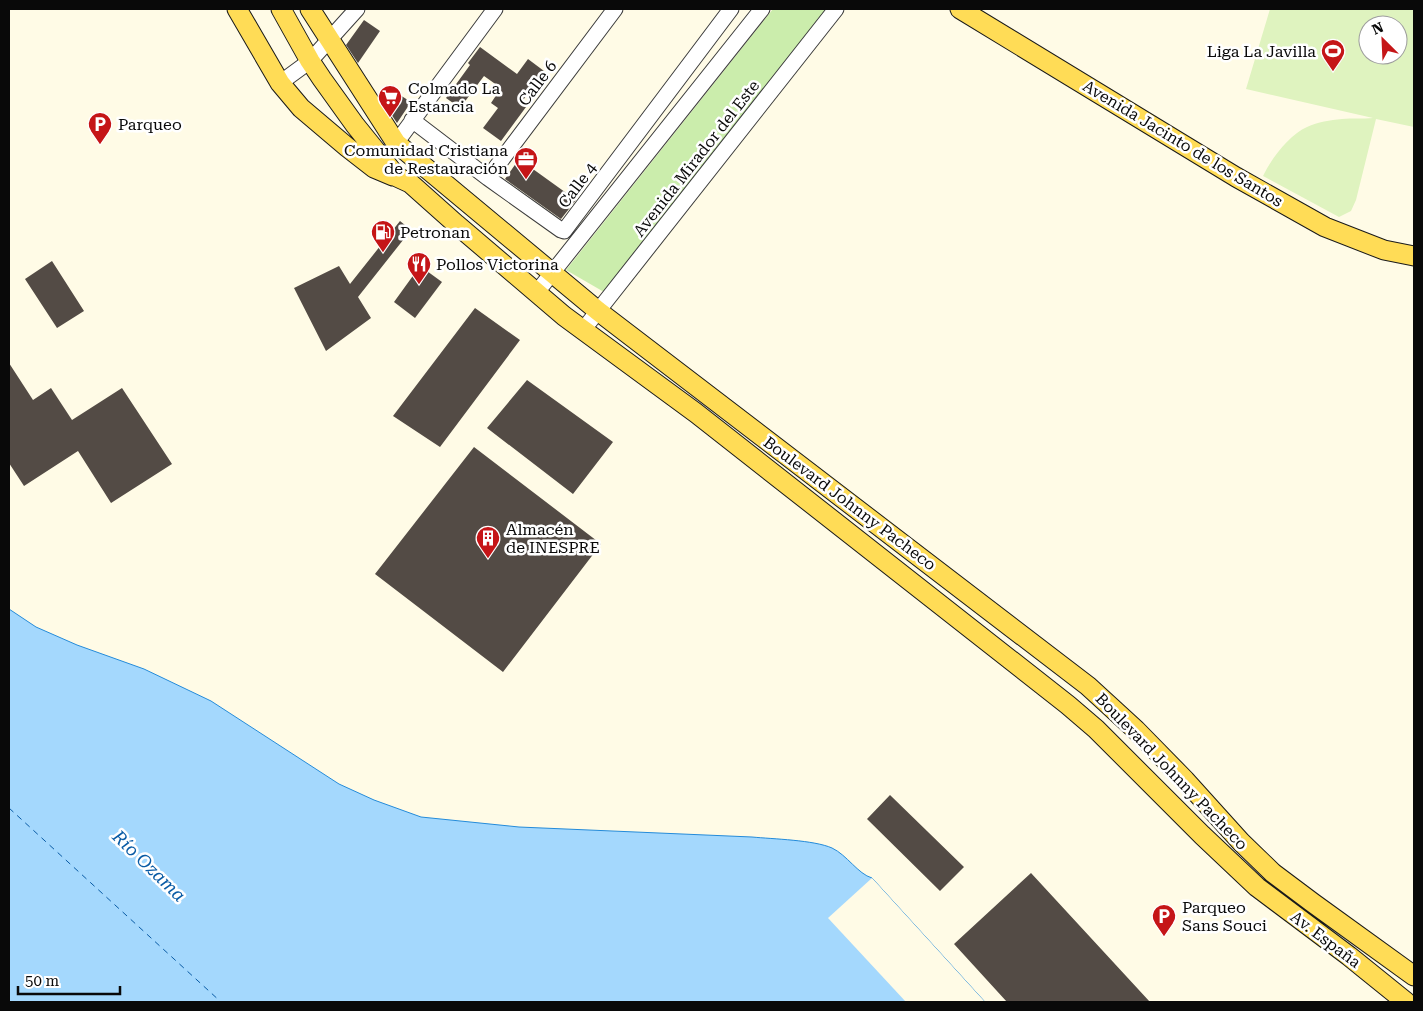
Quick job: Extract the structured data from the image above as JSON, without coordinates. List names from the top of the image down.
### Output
{
  "streets": {
    "main road": ["Avenida Jacinto de los Santos", "Boulevard Johnny Pacheco", "Av. España"],
    "street": ["Calle 6", "Avenida Mirador del Este", "Calle 4"]
  },
  "crossings": [
    ["Calle 6", "Calle 4"],
    ["Avenida Mirador del Este", "Boulevard Johnny Pacheco"],
    ["Boulevard Johnny Pacheco", "Av. España"]
  ],
  "water": ["Río Ozama"],
  "places": {
    "sports": ["Liga La Javilla"],
    "supermarket": ["Colmado La Estancia"],
    "parking": ["Parqueo", "Parqueo Sans Souci"],
    "office": ["Comunidad Cristiana de Restauración"],
    "fuel station": ["Petronan"],
    "restaurant": ["Pollos Victorina"],
    "building": ["Almacén de INESPRE"]
  },
  "scale_bar": "50 m",
  "north": "top left"
}
